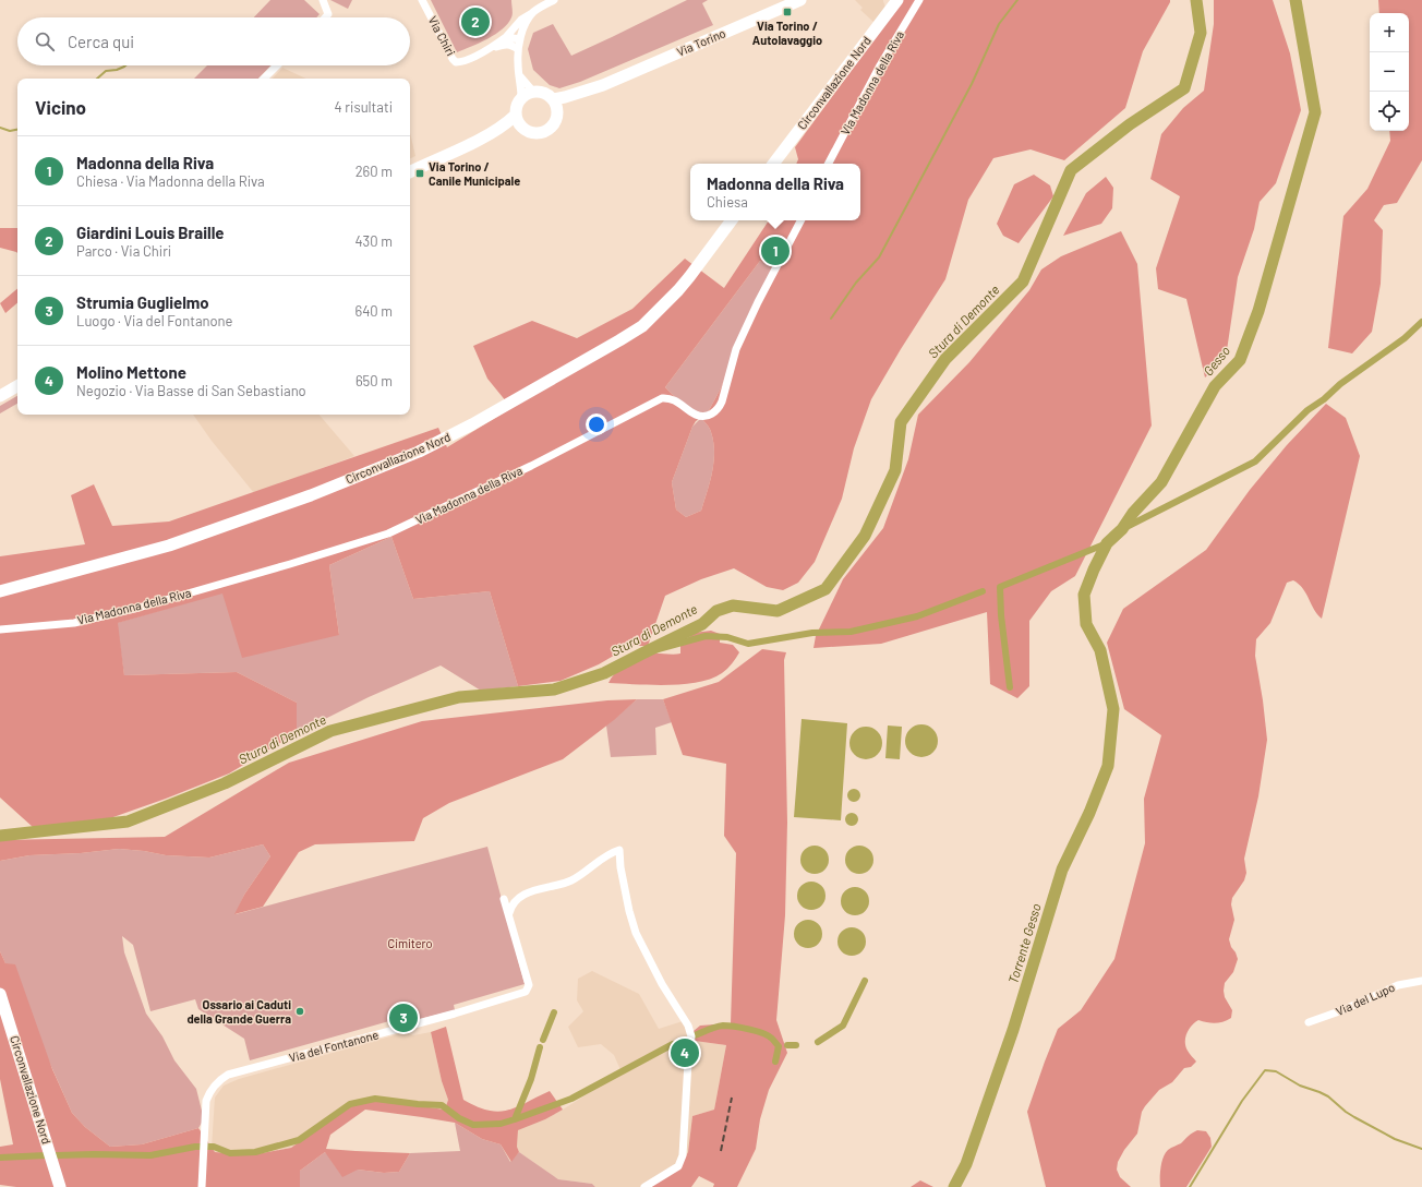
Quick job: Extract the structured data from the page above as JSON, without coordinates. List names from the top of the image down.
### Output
{
  "streets": {
    "main road": ["Via Torino", "Circonvallazione Nord"],
    "street": [
      "Via Chiri",
      "Via Madonna della Riva",
      "Via del Lupo",
      "Via del Fontanone"
    ]
  },
  "crossings": [
    ["Via Chiri", "Via Torino"]
  ],
  "water": ["Stura di Demonte", "Gesso", "Torrente Gesso"],
  "parks": ["Cimitero"],
  "places": {
    "transit": ["Via Torino / Autolavaggio", "Via Torino / Canile Municipale"],
    "other": ["Ossario ai Caduti della Grande Guerra"]
  },
  "page": {
    "pins": [
      "2",
      "1",
      "3",
      "4"
    ],
    "map_buttons": ["+", "−"],
    "search": "Cerca qui",
    "heading": ["Vicino", "4 risultati"],
    "list": [
      {
        "mark": "1",
        "name": "Madonna della Riva",
        "note": "Chiesa · Via Madonna della Riva",
        "value": "260 m"
      },
      {
        "mark": "2",
        "name": "Giardini Louis Braille",
        "note": "Parco · Via Chiri",
        "value": "430 m"
      },
      {
        "mark": "3",
        "name": "Strumia Guglielmo",
        "note": "Luogo · Via del Fontanone",
        "value": "640 m"
      },
      {
        "mark": "4",
        "name": "Molino Mettone",
        "note": "Negozio · Via Basse di San Sebastiano",
        "value": "650 m"
      }
    ],
    "popup": ["Madonna della Riva", "Chiesa"]
  }
}
